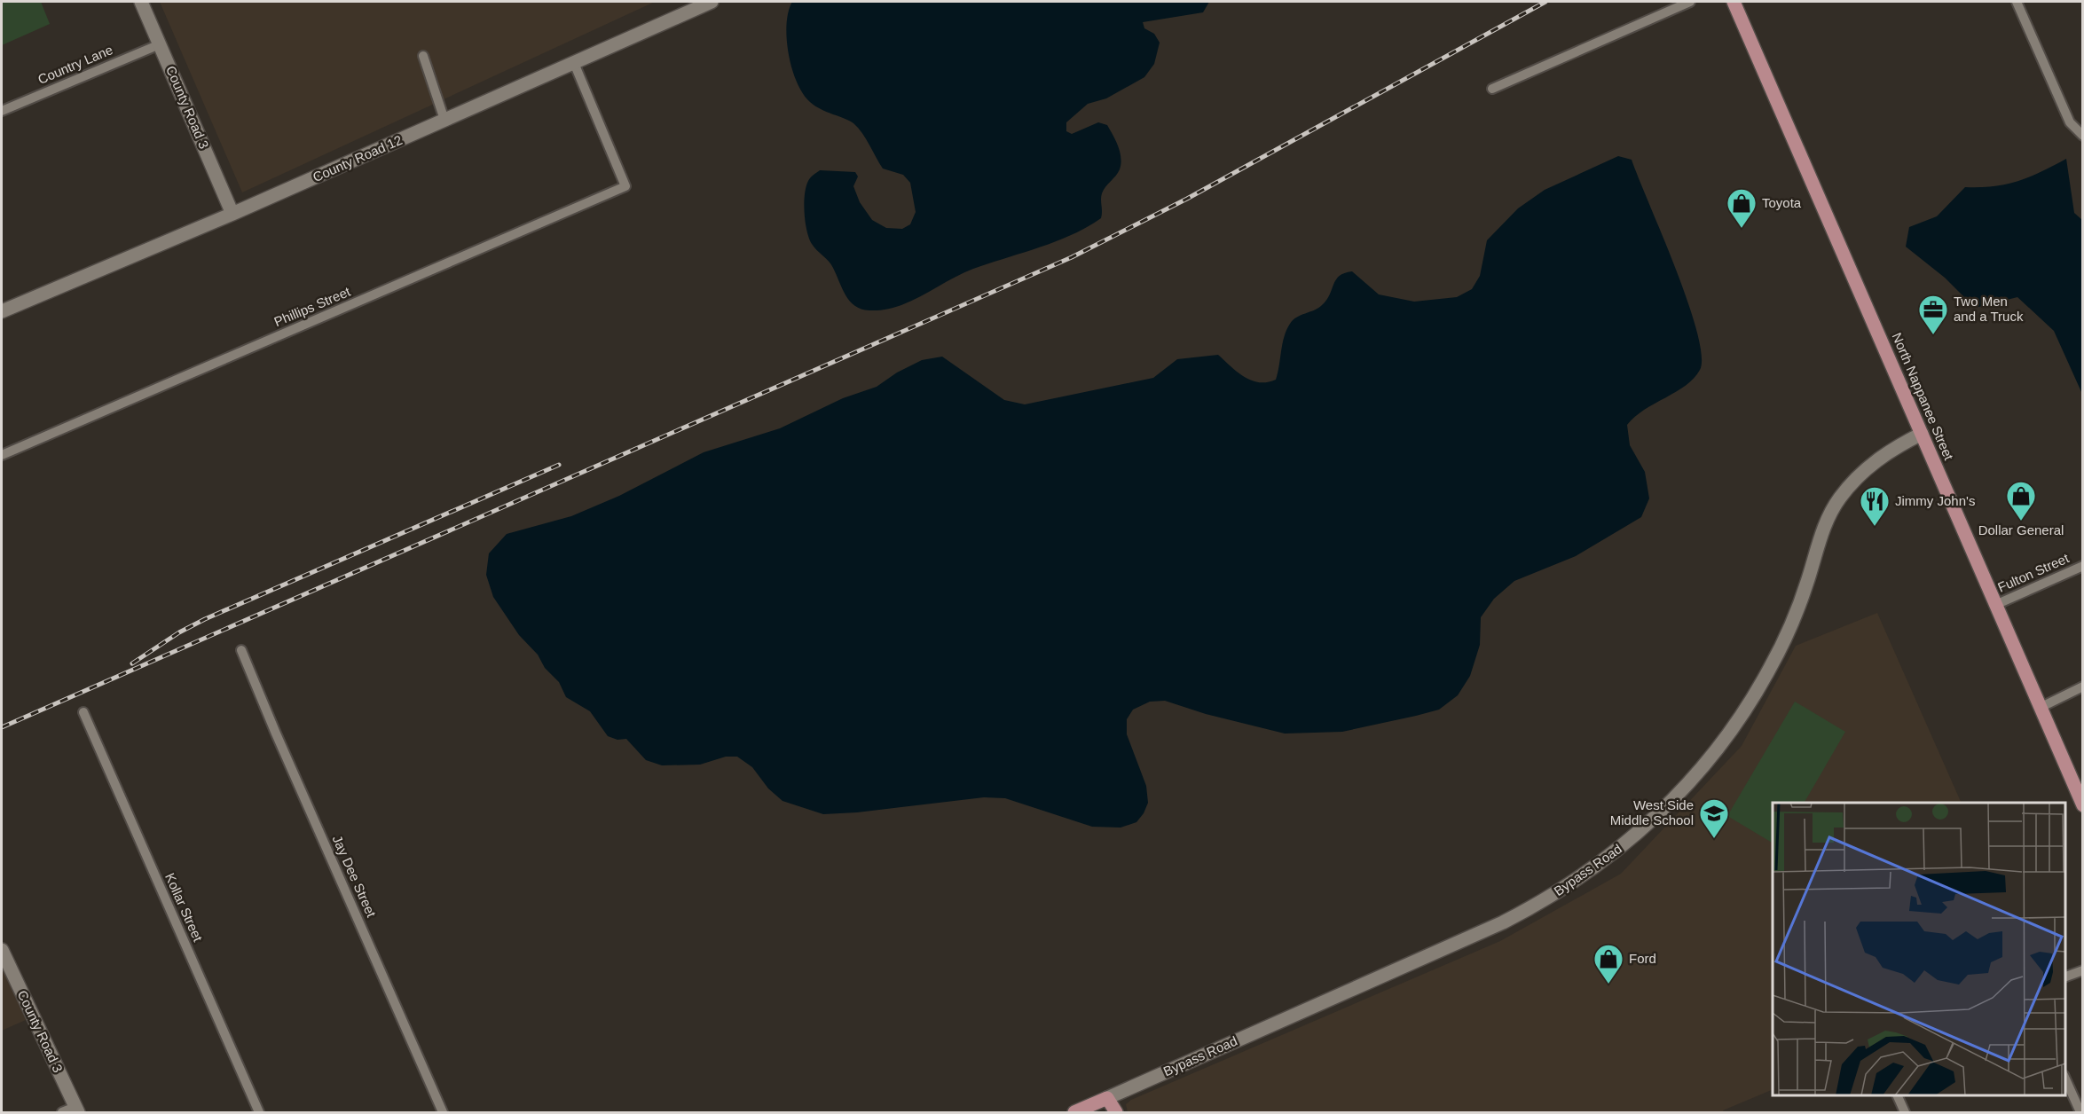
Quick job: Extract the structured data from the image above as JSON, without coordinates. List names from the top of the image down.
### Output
{
  "streets": {
    "main road": [
      "County Road 3",
      "County Road 12",
      "North Nappanee Street",
      "Bypass Road"
    ],
    "street": [
      "Country Lane",
      "Phillips Street",
      "Fulton Street",
      "Jay Dee Street",
      "Kollar Street"
    ]
  },
  "crossings": [
    ["Country Lane", "County Road 3"],
    ["County Road 3", "County Road 12"],
    ["County Road 12", "Phillips Street"],
    ["North Nappanee Street", "Fulton Street"],
    ["North Nappanee Street", "Bypass Road"]
  ],
  "places": {
    "shop": ["Toyota", "Dollar General", "Ford"],
    "office": ["Two Men and a Truck"],
    "restaurant": ["Jimmy John's"],
    "school or university": ["West Side Middle School"]
  }
}
